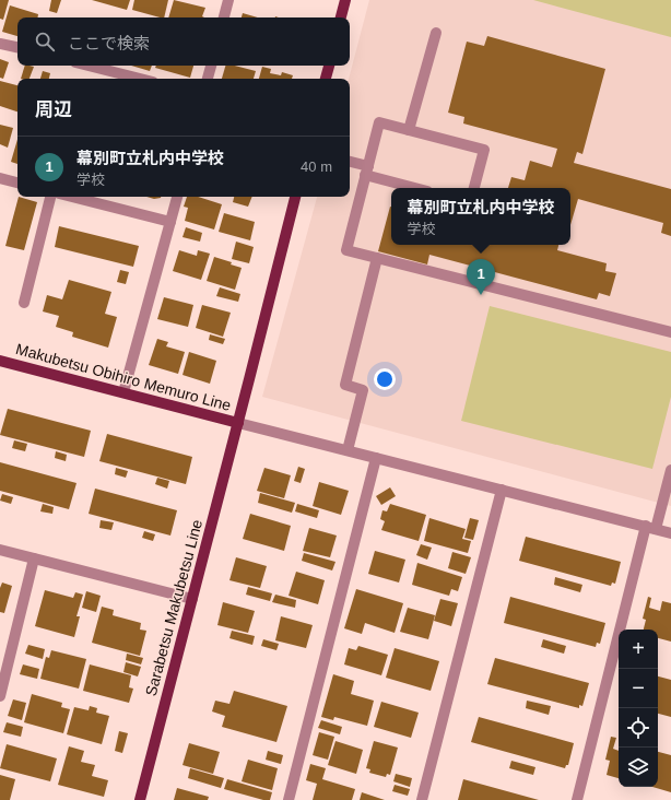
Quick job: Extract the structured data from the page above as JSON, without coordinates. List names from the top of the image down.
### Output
{
  "streets": {
    "main road": ["Makubetsu Obihiro Memuro Line", "Sarabetsu Makubetsu Line"]
  },
  "crossings": [
    ["Makubetsu Obihiro Memuro Line", "Sarabetsu Makubetsu Line"]
  ],
  "page": {
    "search": "ここで検索",
    "heading": "周辺",
    "list": [
      {
        "mark": "1",
        "name": "幕別町立札内中学校",
        "note": "学校",
        "value": "40 m"
      }
    ],
    "popup": ["幕別町立札内中学校", "学校"],
    "pins": "1",
    "map_buttons": ["+", "−"]
  }
}
